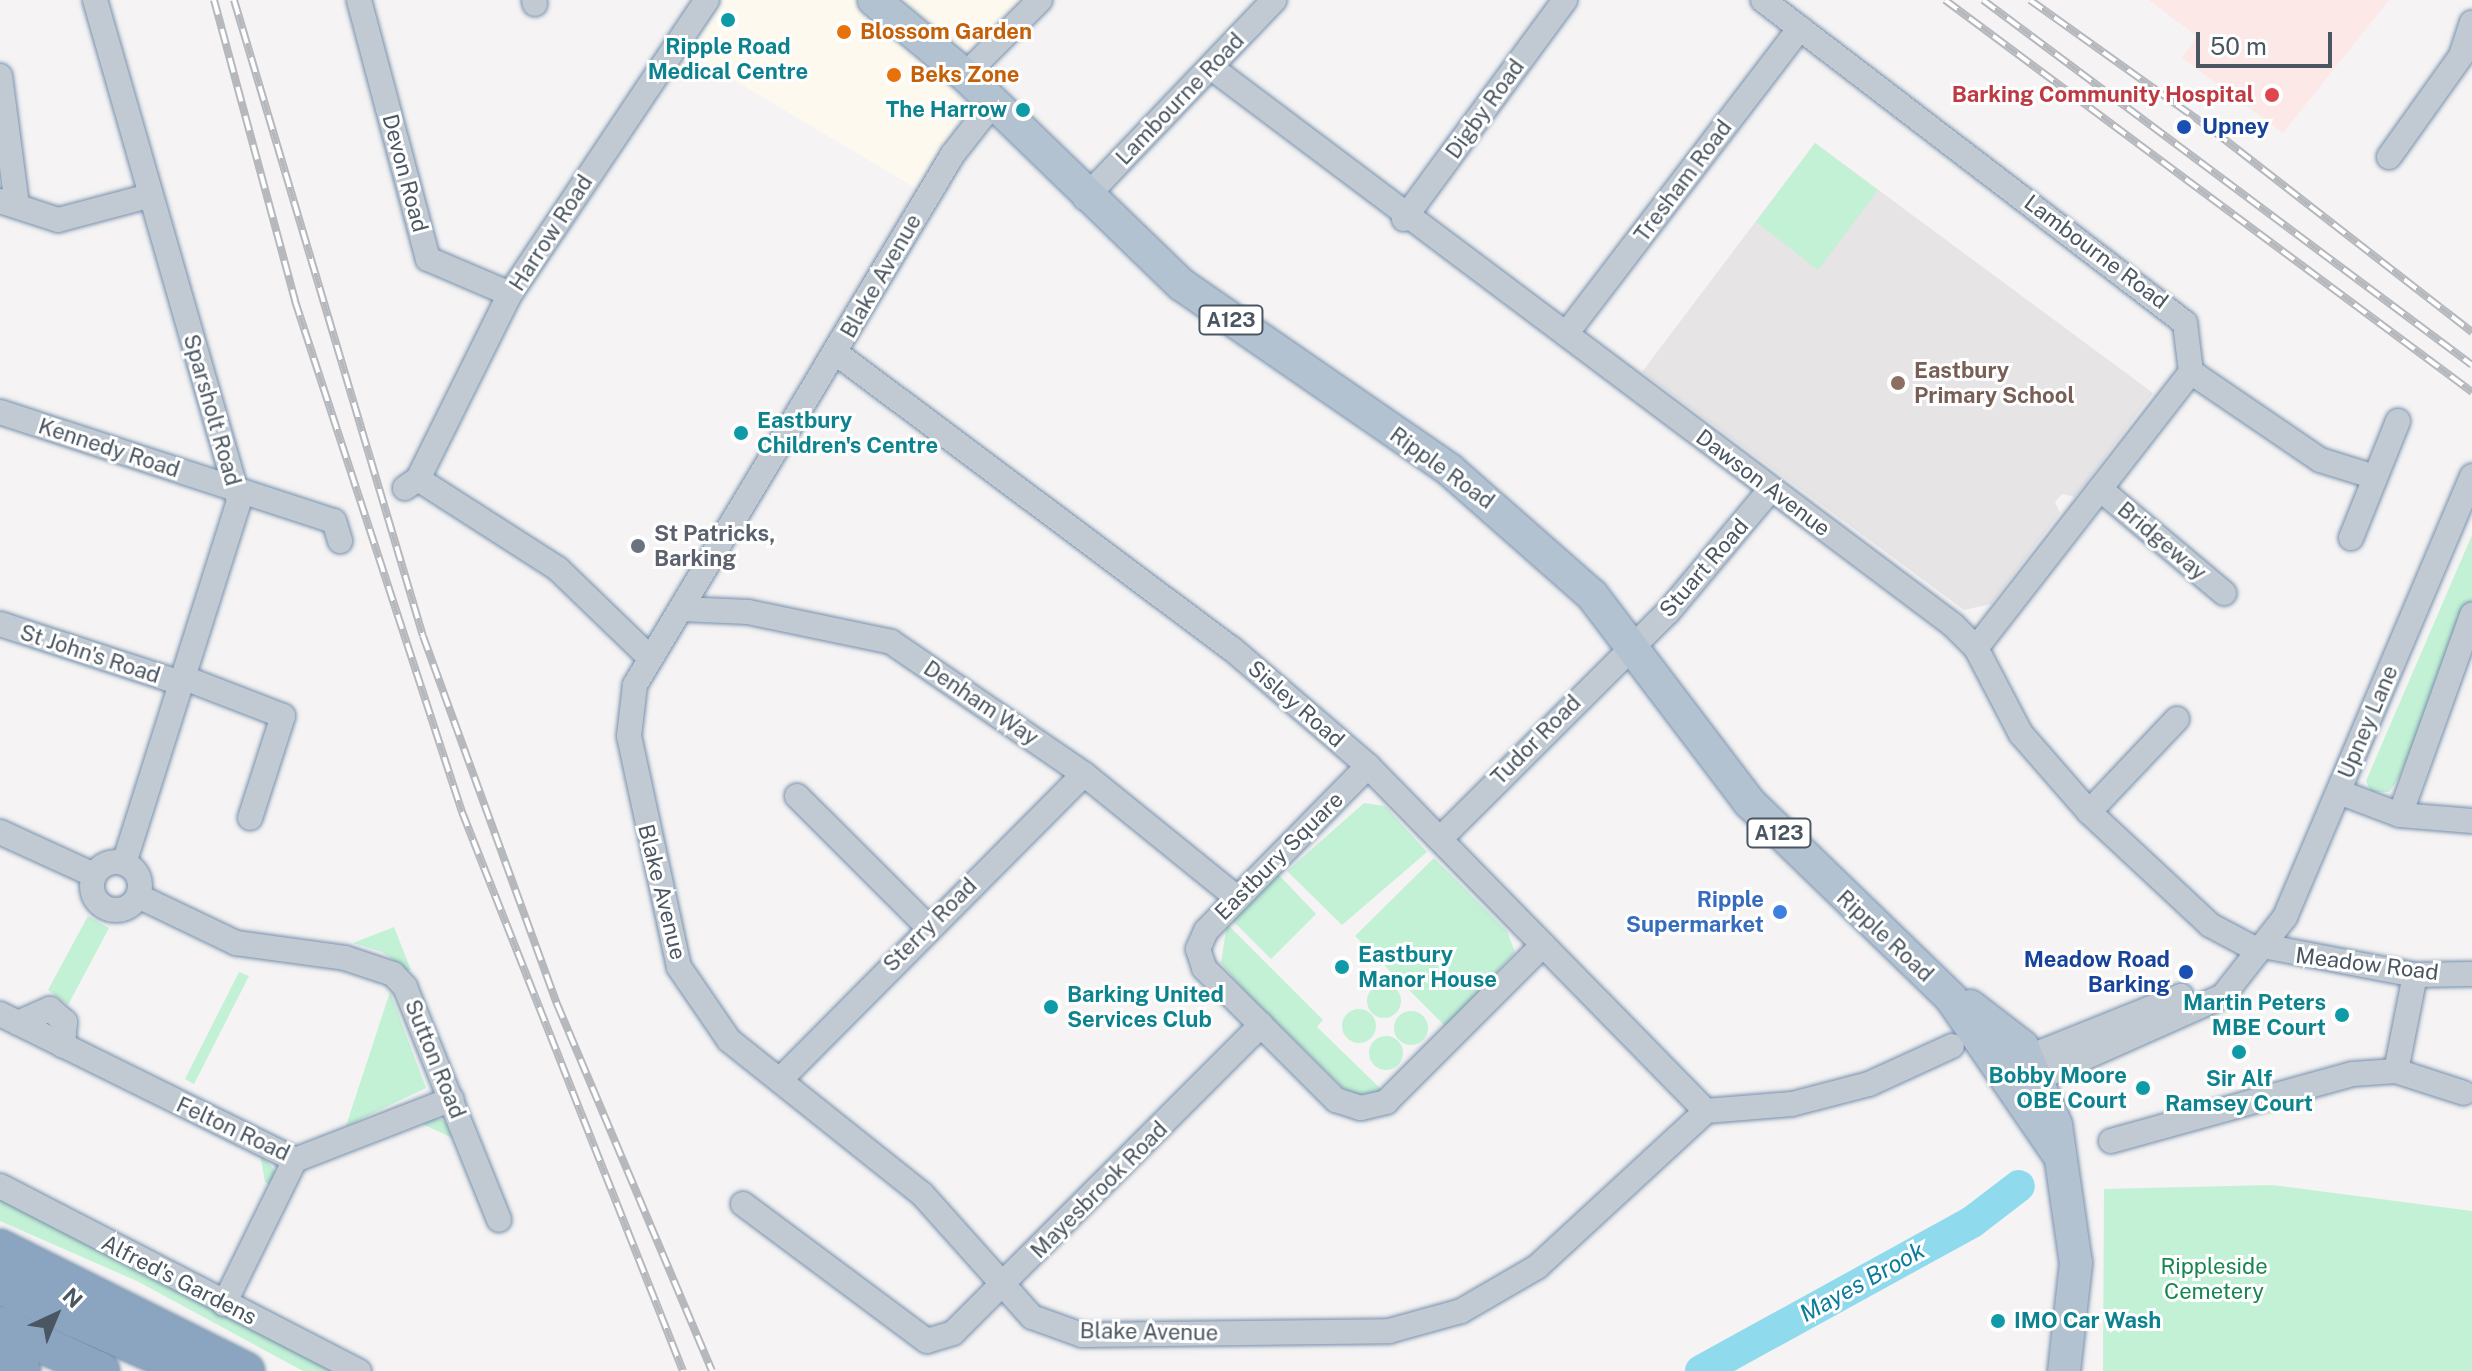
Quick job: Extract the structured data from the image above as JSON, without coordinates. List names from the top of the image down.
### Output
{
  "streets": {
    "main road": ["A123", "Ripple Road"],
    "street": [
      "Lambourne Road",
      "Digby Road",
      "Devon Road",
      "Tresham Road",
      "Harrow Road",
      "Blake Avenue",
      "Sparsholt Road",
      "Kennedy Road",
      "Dawson Avenue",
      "Bridgeway",
      "Stuart Road",
      "St John's Road",
      "Denham Way",
      "Sisley Road",
      "Upney Lane",
      "Tudor Road",
      "Eastbury Square",
      "Sterry Road",
      "Meadow Road",
      "Sutton Road",
      "Felton Road",
      "Mayesbrook Road",
      "Alfred's Gardens"
    ]
  },
  "crossings": [
    ["Lambourne Road", "Tresham Road"],
    ["Lambourne Road", "Ripple Road"],
    ["Lambourne Road", "Dawson Avenue"],
    ["Digby Road", "Dawson Avenue"],
    ["Devon Road", "Harrow Road"],
    ["Tresham Road", "Dawson Avenue"],
    ["Harrow Road", "Blake Avenue"],
    ["Blake Avenue", "Ripple Road"],
    ["Blake Avenue", "Denham Way"],
    ["Blake Avenue", "Sisley Road"],
    ["Blake Avenue", "Sterry Road"],
    ["Blake Avenue", "Mayesbrook Road"],
    ["Sparsholt Road", "Kennedy Road"],
    ["Sparsholt Road", "St John's Road"],
    ["Sparsholt Road", "Sutton Road"],
    ["Ripple Road", "Stuart Road"],
    ["Ripple Road", "Tudor Road"],
    ["Dawson Avenue", "Stuart Road"],
    ["Dawson Avenue", "Upney Lane"],
    ["Dawson Avenue", "Meadow Road"],
    ["Stuart Road", "Tudor Road"],
    ["Denham Way", "Eastbury Square"],
    ["Denham Way", "Sterry Road"],
    ["Sisley Road", "Tudor Road"],
    ["Sisley Road", "Eastbury Square"],
    ["Upney Lane", "Meadow Road"],
    ["Eastbury Square", "Mayesbrook Road"],
    ["Sutton Road", "Felton Road"]
  ],
  "water": ["Mayes Brook"],
  "parks": ["Rippleside Cemetery"],
  "places": [
    "Ripple Road Medical Centre",
    "Blossom Garden",
    "Beks Zone",
    "Barking Community Hospital",
    "The Harrow",
    "Upney",
    "Eastbury Primary School",
    "Eastbury Children's Centre",
    "St Patricks, Barking",
    "Ripple Supermarket",
    "Eastbury Manor House",
    "Meadow Road Barking",
    "Barking United Services Club",
    "Martin Peters MBE Court",
    "Sir Alf Ramsey Court",
    "Bobby Moore OBE Court",
    "IMO Car Wash"
  ],
  "scale_bar": "50 m",
  "north": "top right"
}
